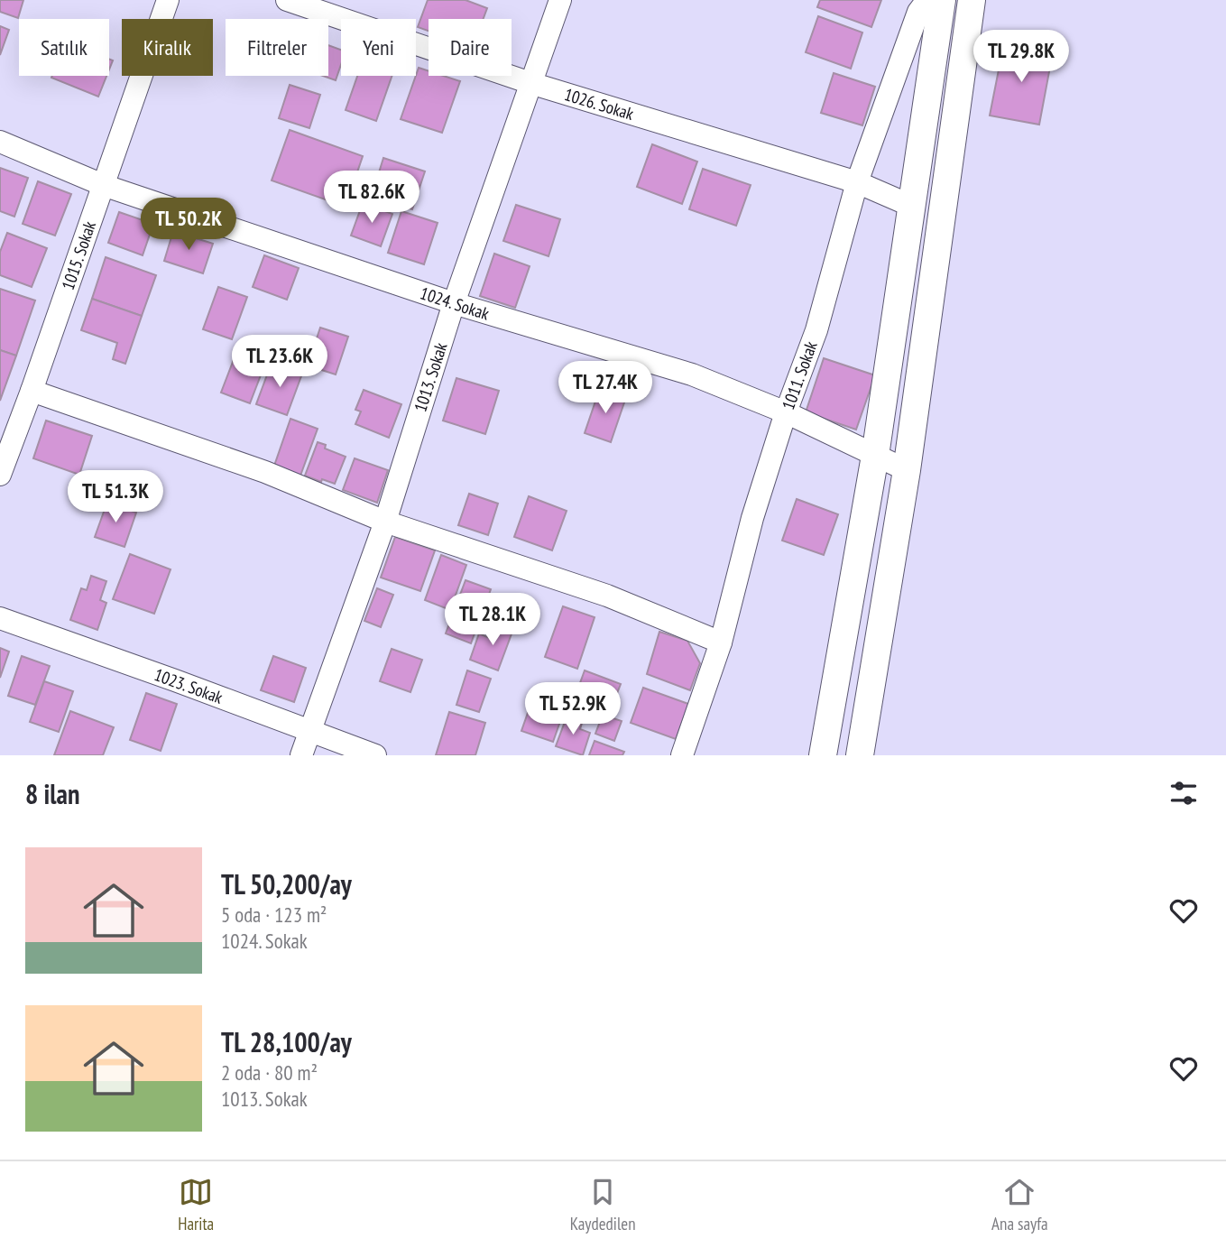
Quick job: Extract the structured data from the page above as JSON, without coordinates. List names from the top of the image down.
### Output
{
  "streets": {
    "street": [
      "1026. Sokak",
      "1015. Sokak",
      "1024. Sokak",
      "1011. Sokak",
      "1013. Sokak",
      "1023. Sokak"
    ]
  },
  "crossings": [
    ["1026. Sokak", "1011. Sokak"],
    ["1026. Sokak", "1013. Sokak"],
    ["1015. Sokak", "1024. Sokak"],
    ["1024. Sokak", "1011. Sokak"],
    ["1024. Sokak", "1013. Sokak"],
    ["1013. Sokak", "1023. Sokak"]
  ],
  "page": {
    "chip": [
      "Satılık",
      "Kiralık",
      "Filtreler",
      "Yeni",
      "Daire"
    ],
    "price": [
      "TL 29.8K",
      "TL 82.6K",
      "TL 50.2K",
      "TL 23.6K",
      "TL 27.4K",
      "TL 51.3K",
      "TL 28.1K",
      "TL 52.9K"
    ],
    "heading": "8 ilan",
    "list": [
      {
        "name": "TL 50,200/ay",
        "note": "5 oda · 123 m² · 1024. Sokak"
      },
      {
        "name": "TL 28,100/ay",
        "note": "2 oda · 80 m² · 1013. Sokak"
      }
    ],
    "tabs": ["Harita", "Kaydedilen", "Ana sayfa"]
  }
}
